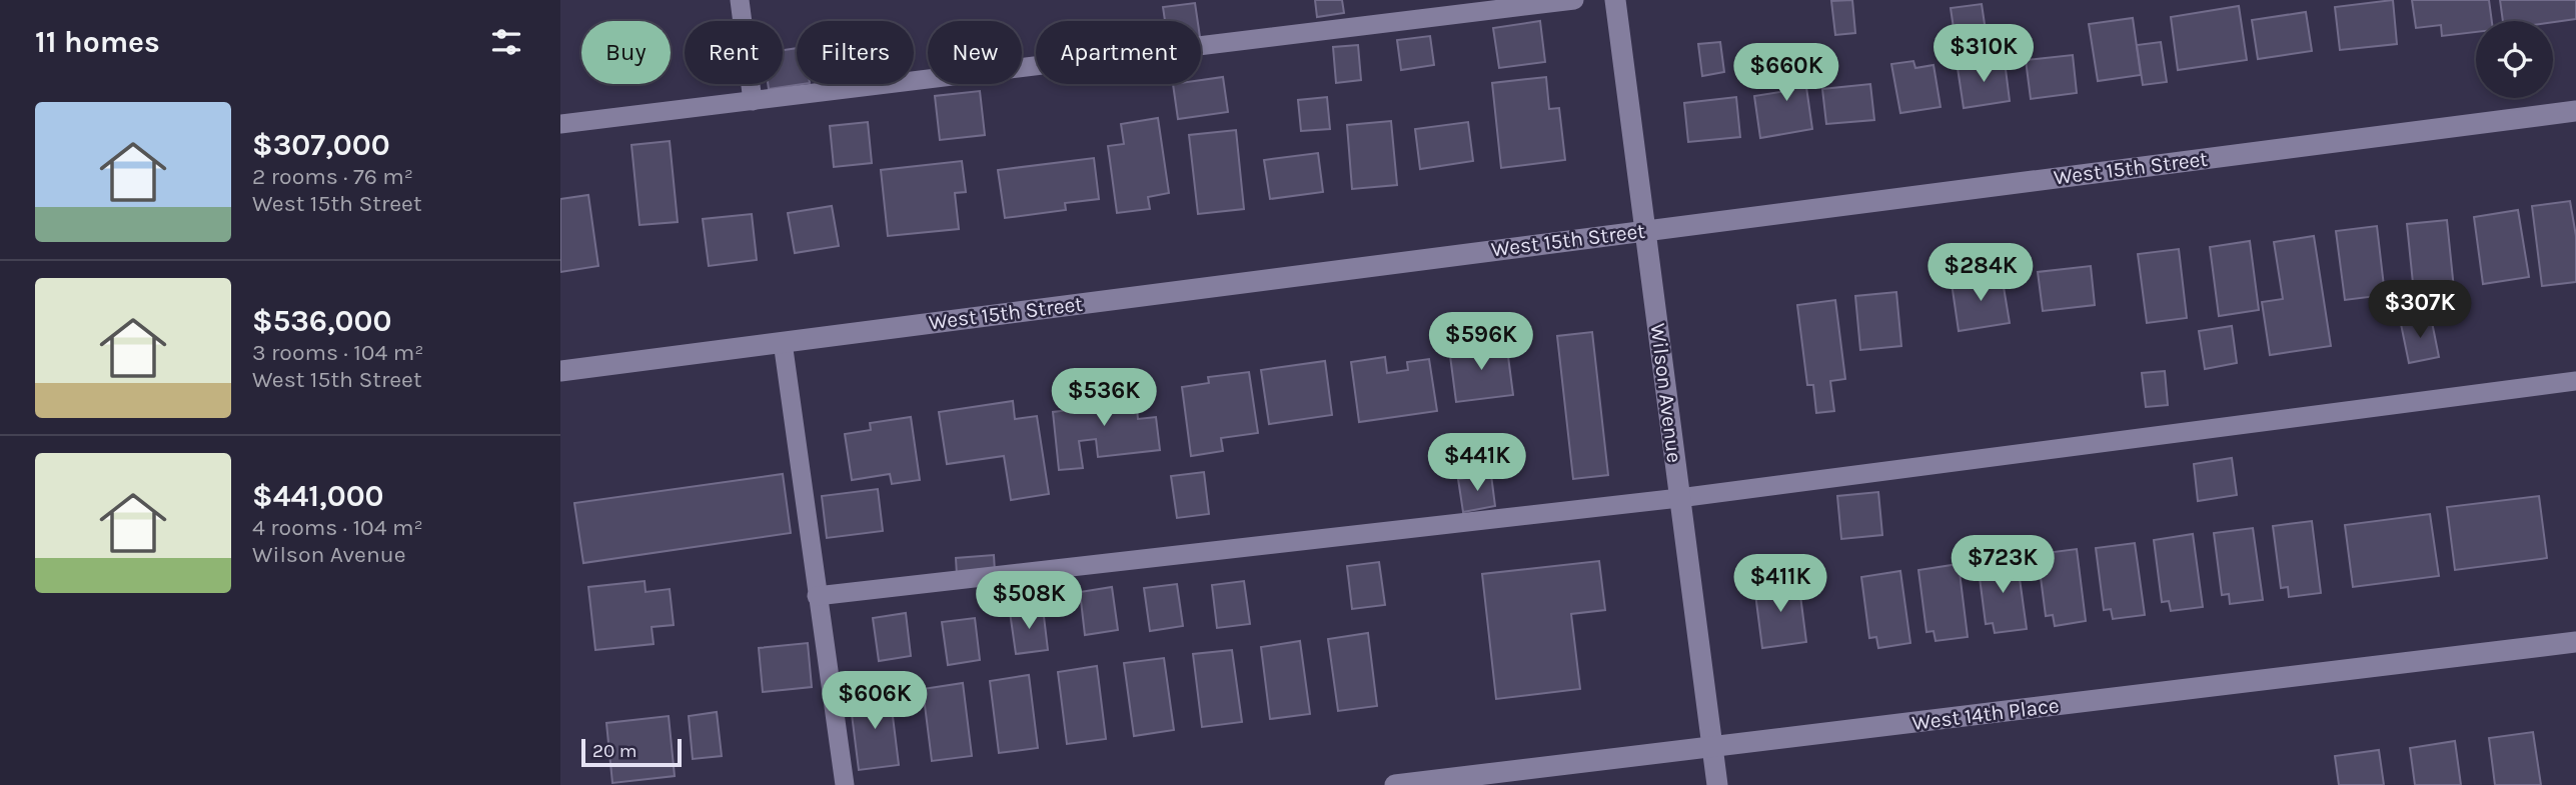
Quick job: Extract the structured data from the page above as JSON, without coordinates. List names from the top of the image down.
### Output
{
  "streets": {
    "street": ["West 15th Street", "Wilson Avenue", "West 14th Place"]
  },
  "crossings": [
    ["West 15th Street", "Wilson Avenue"],
    ["Wilson Avenue", "West 14th Place"]
  ],
  "scale_bar": "20 m",
  "page": {
    "heading": "11 homes",
    "chip": [
      "Buy",
      "Rent",
      "Filters",
      "New",
      "Apartment"
    ],
    "price": [
      "$310K",
      "$660K",
      "$284K",
      "$307K",
      "$596K",
      "$536K",
      "$441K",
      "$723K",
      "$411K",
      "$508K",
      "$606K"
    ],
    "list": [
      {
        "name": "$307,000",
        "note": "2 rooms · 76 m² · West 15th Street"
      },
      {
        "name": "$536,000",
        "note": "3 rooms · 104 m² · West 15th Street"
      },
      {
        "name": "$441,000",
        "note": "4 rooms · 104 m² · Wilson Avenue"
      }
    ],
    "scale": "20 m"
  }
}
